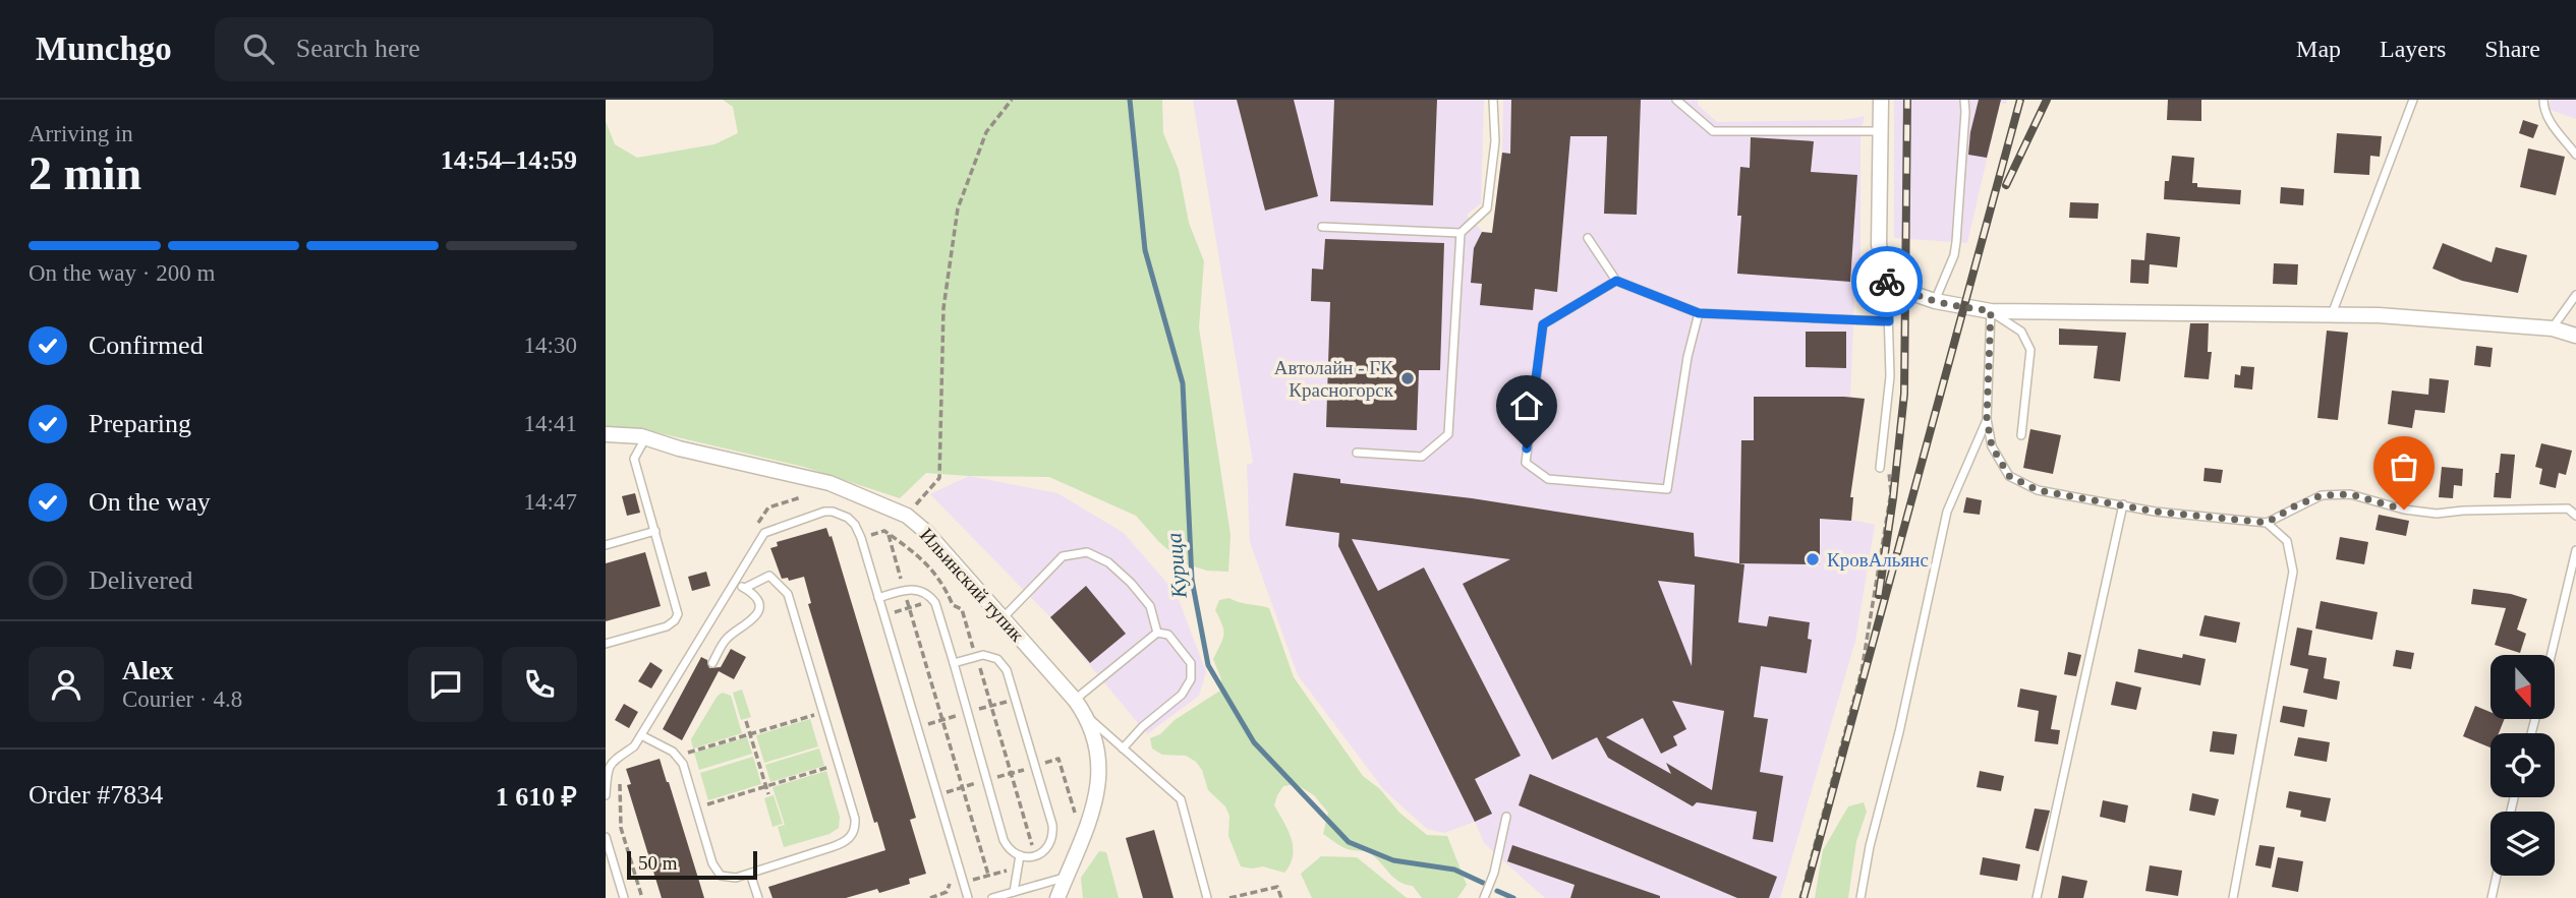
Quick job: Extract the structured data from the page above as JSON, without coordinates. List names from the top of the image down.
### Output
{
  "streets": {
    "street": ["Ильинский тупик"]
  },
  "water": ["Курица"],
  "places": ["Автолайн - ГК Красногорск", "КровАльянс"],
  "scale_bar": "50 m",
  "north": "bottom",
  "page": {
    "header": "Munchgo",
    "search": "Search here",
    "nav": ["Map", "Layers", "Share"],
    "heading": ["2 min", "Arriving in", "14:54–14:59"],
    "panel": [
      "Alex",
      "Courier · 4.8",
      "Order #7834",
      "1 610 ₽"
    ],
    "bar": "On the way · 200 m",
    "list": [
      ["Confirmed", "14:30"],
      ["Preparing", "14:41"],
      ["On the way", "14:47"],
      "Delivered"
    ],
    "scale": "50 m"
  }
}
